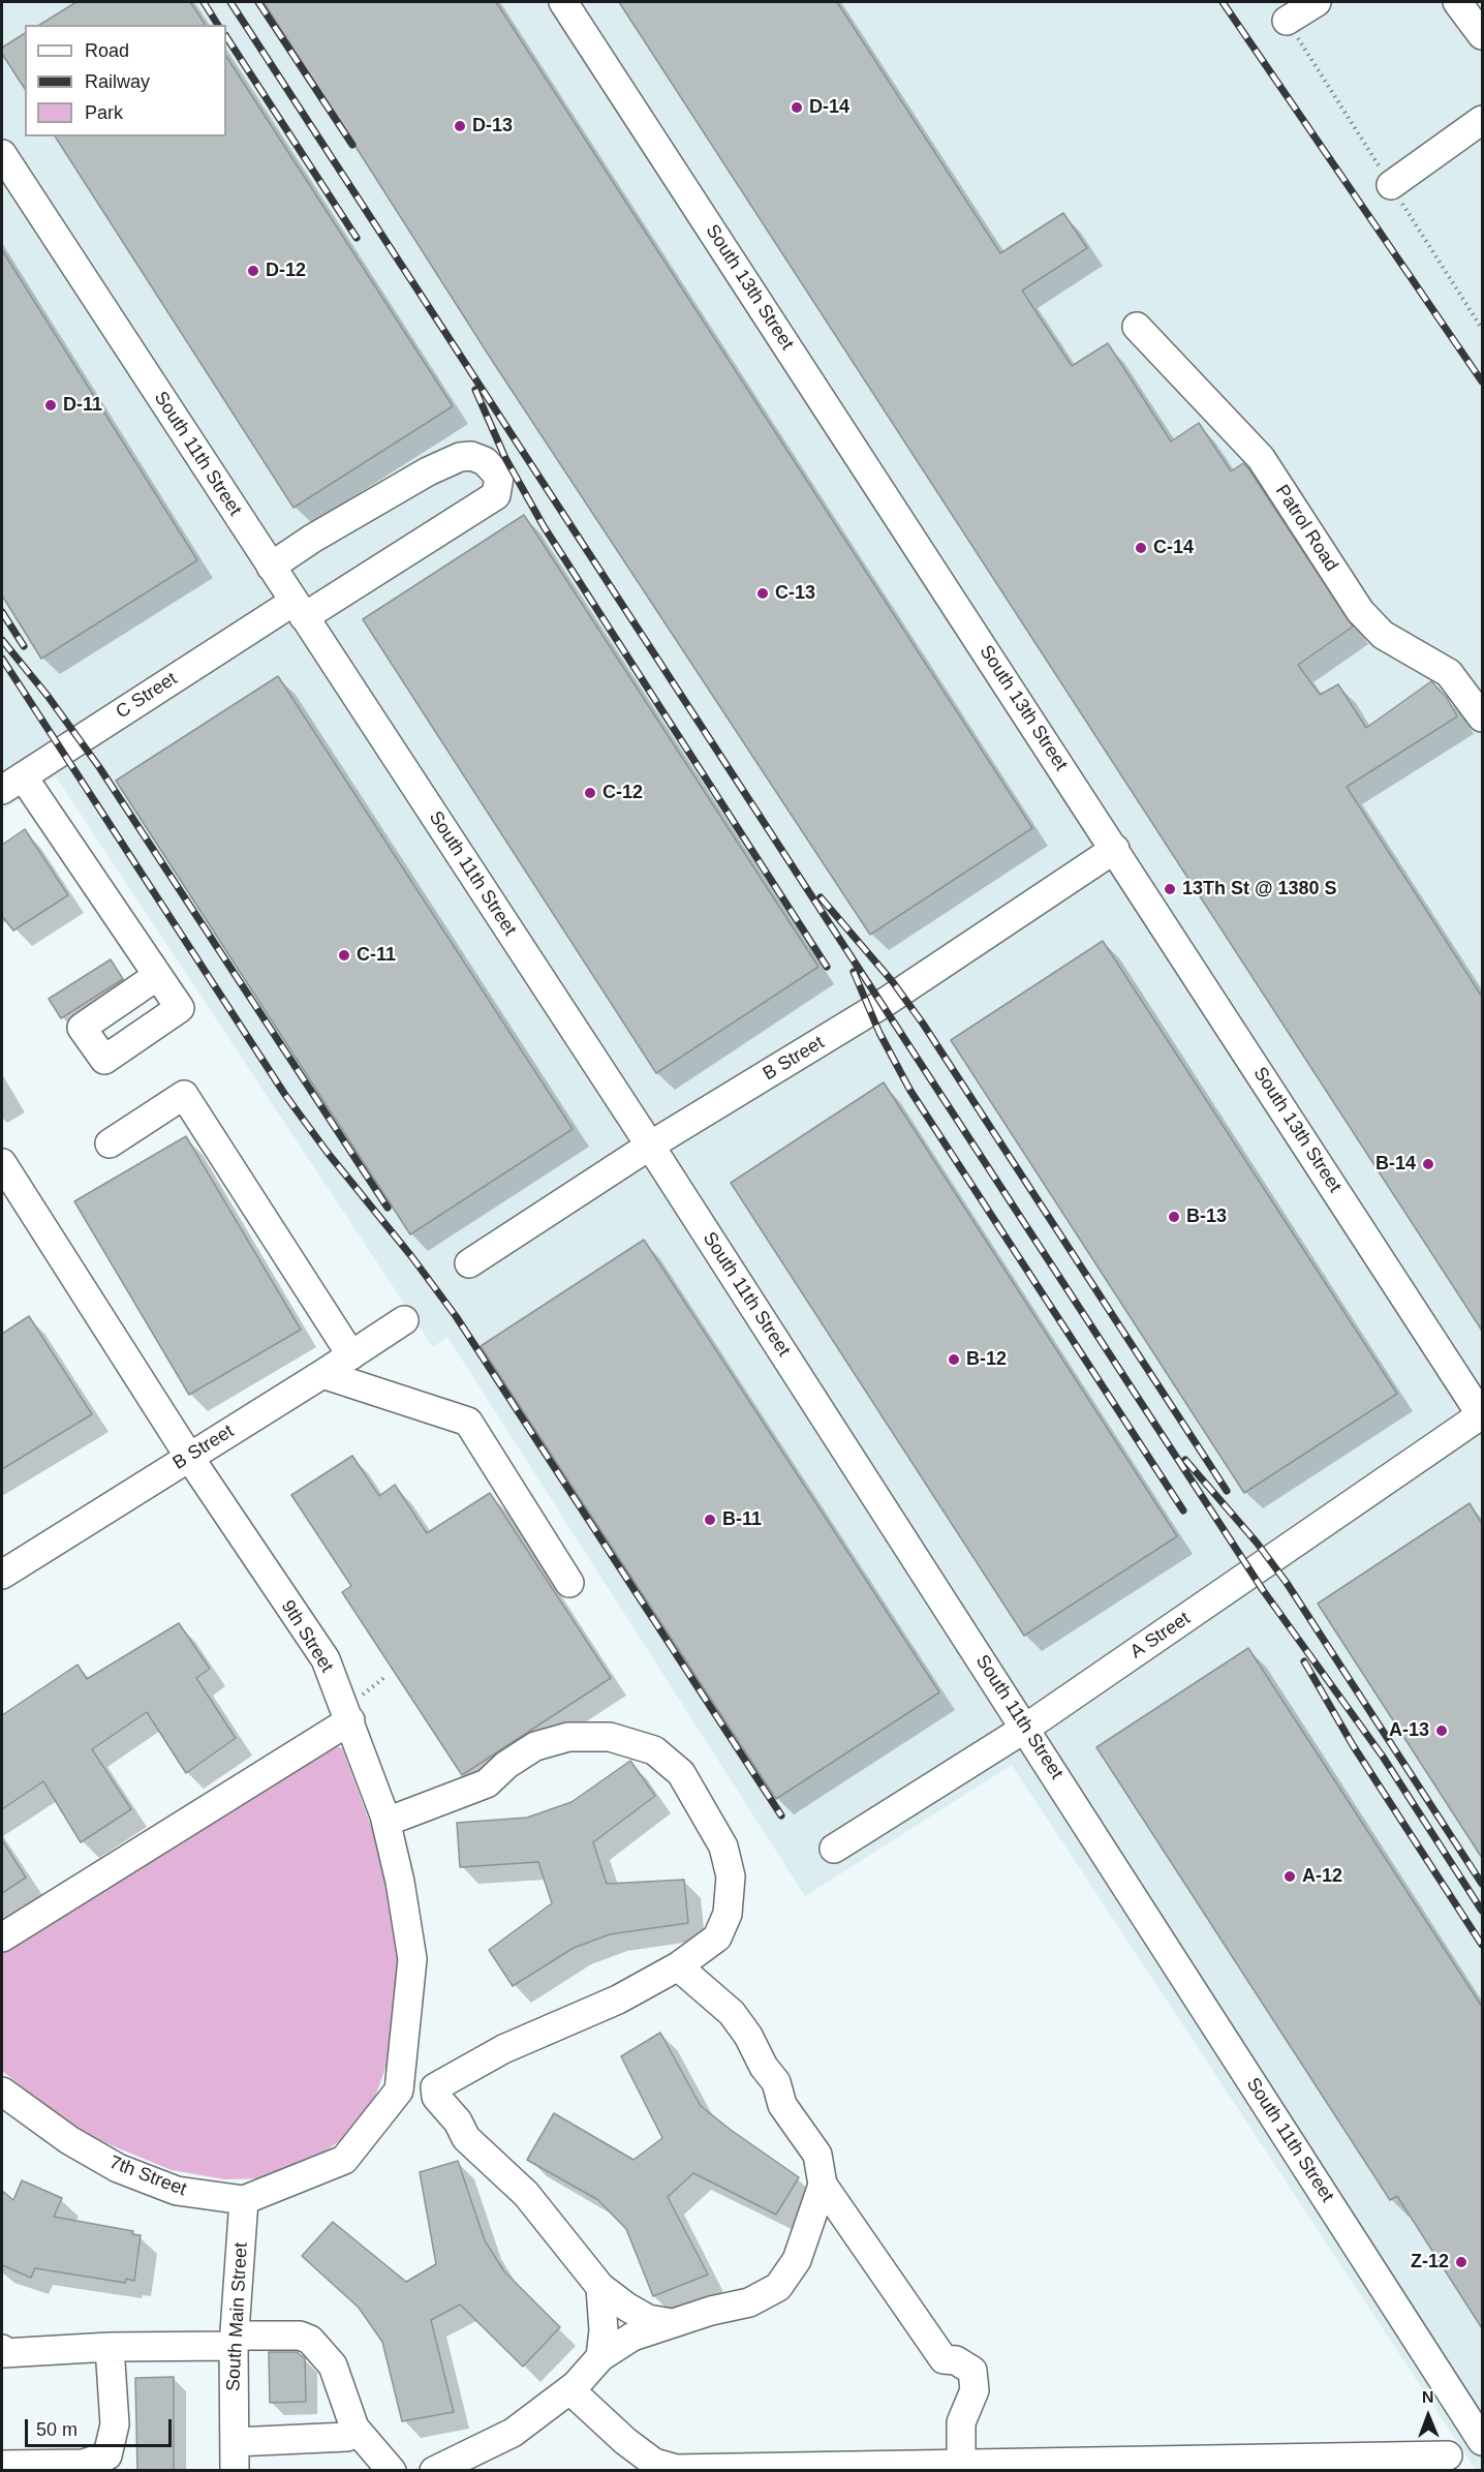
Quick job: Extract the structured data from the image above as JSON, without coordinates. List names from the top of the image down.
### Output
{
  "streets": {
    "lane": [
      "South 13th Street",
      "South 11th Street",
      "Patrol Road",
      "C Street",
      "B Street",
      "A Street",
      "9th Street",
      "7th Street",
      "South Main Street"
    ]
  },
  "crossings": [
    ["South 13th Street", "B Street"],
    ["South 13th Street", "A Street"],
    ["South 11th Street", "C Street"],
    ["South 11th Street", "B Street"],
    ["South 11th Street", "A Street"],
    ["B Street", "9th Street"],
    ["9th Street", "7th Street"],
    ["7th Street", "South Main Street"]
  ],
  "places": [
    "D-14",
    "D-13",
    "D-12",
    "D-11",
    "C-14",
    "C-13",
    "C-12",
    "13Th St @ 1380 S",
    "C-11",
    "B-14",
    "B-13",
    "B-12",
    "B-11",
    "A-13",
    "A-12",
    "Z-12"
  ],
  "legend": ["Road", "Railway", "Park"],
  "scale_bar": "50 m",
  "north": "top"
}
